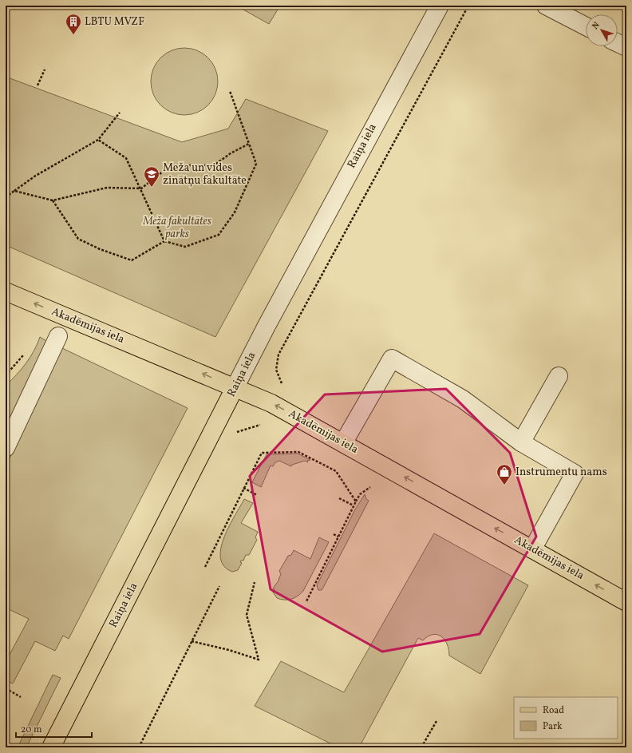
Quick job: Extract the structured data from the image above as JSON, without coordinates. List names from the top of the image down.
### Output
{
  "streets": {
    "main road": ["Raiņa iela", "Akadēmijas iela"]
  },
  "crossings": [
    ["Raiņa iela", "Akadēmijas iela"]
  ],
  "one_way": ["Akadēmijas iela"],
  "parks": ["Meža fakultātes parks"],
  "places": {
    "building": ["LBTU MVZF"],
    "school or university": ["Meža un vides zinātņu fakultāte"],
    "shop": ["Instrumentu nams"]
  },
  "legend": ["Road", "Park"],
  "scale_bar": "20 m",
  "north": "top left"
}
